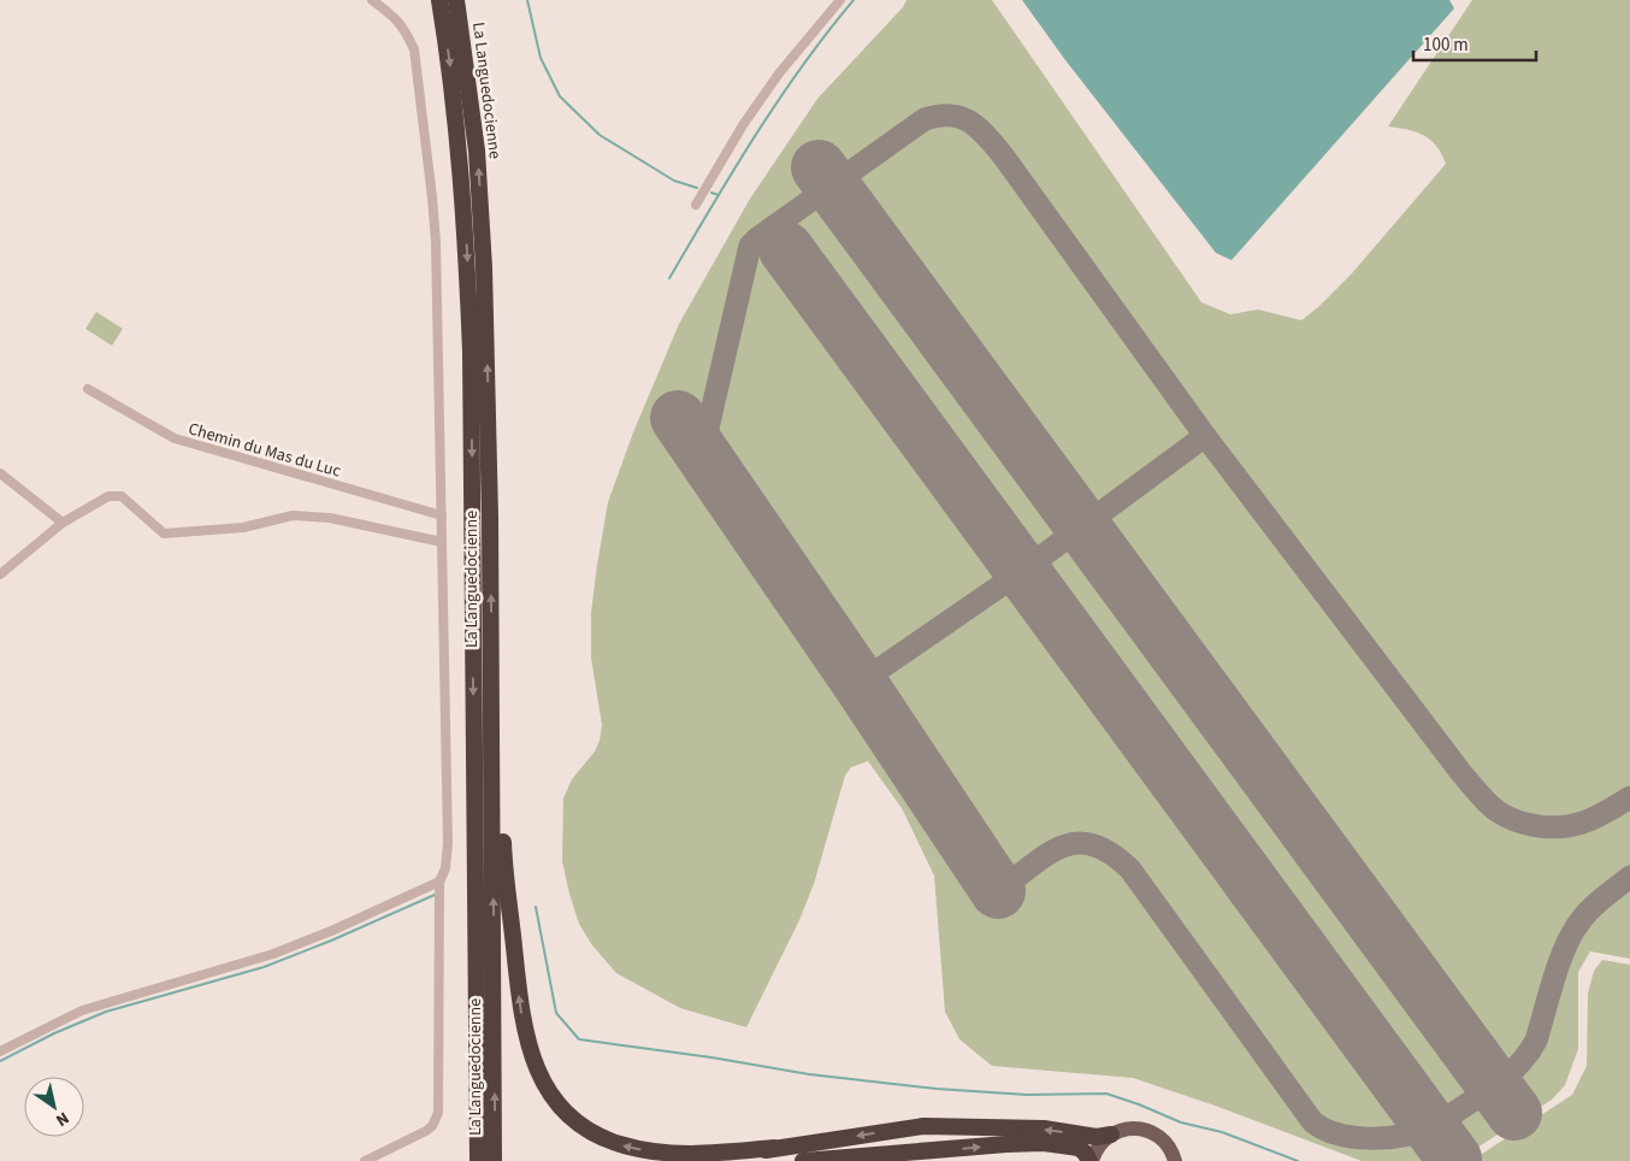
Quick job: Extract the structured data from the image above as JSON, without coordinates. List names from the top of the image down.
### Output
{
  "streets": {
    "highway": ["La Languedocienne"],
    "street": ["Chemin du Mas du Luc"]
  },
  "scale_bar": "100 m",
  "north": "bottom right"
}
